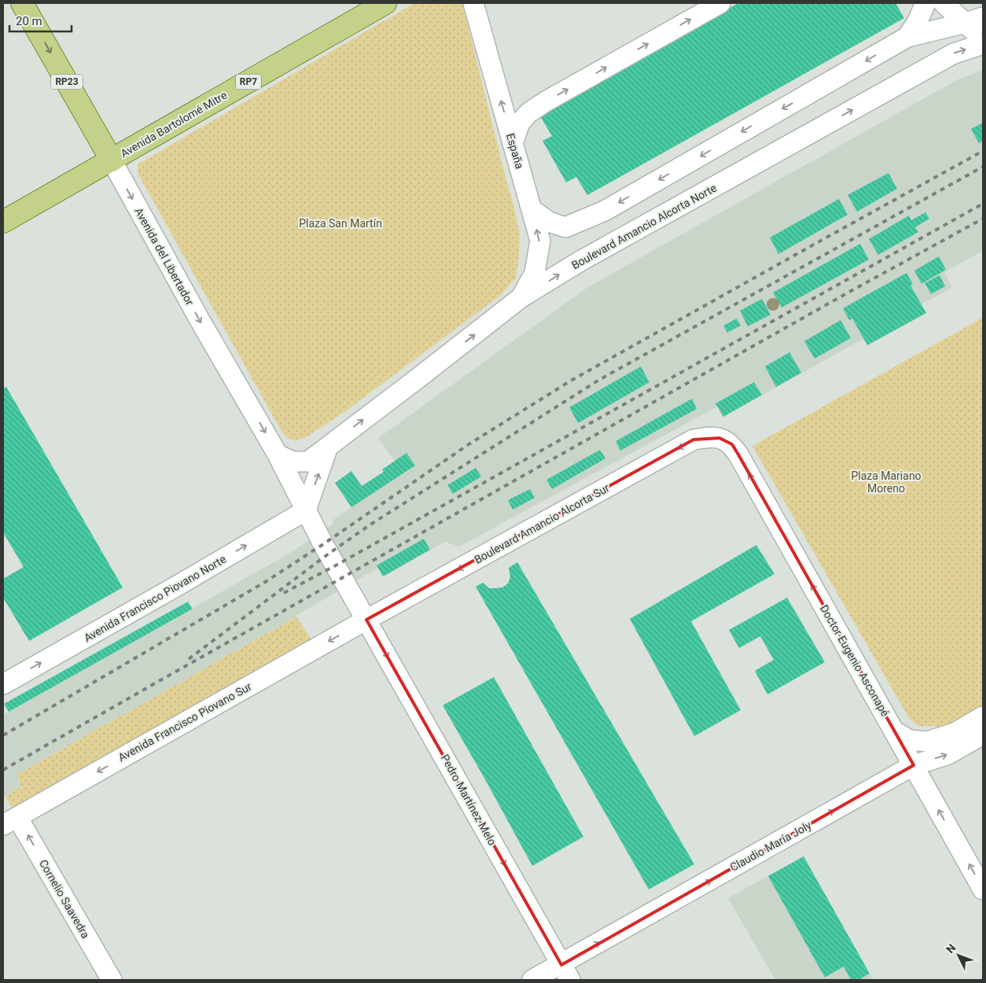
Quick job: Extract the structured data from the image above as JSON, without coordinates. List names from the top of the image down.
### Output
{
  "streets": {
    "main road": [
      "RP23",
      "RP7",
      "Avenida Bartolomé Mitre",
      "Avenida del Libertador"
    ],
    "street": [
      "España",
      "Boulevard Amancio Alcorta Norte",
      "Boulevard Amancio Alcorta Sur",
      "Avenida Francisco Piovano Norte",
      "Doctor Eugenio Asconapé",
      "Avenida Francisco Piovano Sur",
      "Pedro Martínez Melo",
      "Claudio María Joly",
      "Cornelio Saavedra"
    ]
  },
  "crossings": [
    ["Avenida Bartolomé Mitre", "Avenida del Libertador"],
    ["España", "Boulevard Amancio Alcorta Norte"],
    ["Boulevard Amancio Alcorta Norte", "Avenida del Libertador"],
    ["Avenida del Libertador", "Avenida Francisco Piovano Norte"],
    ["Avenida del Libertador", "Pedro Martínez Melo"],
    ["Boulevard Amancio Alcorta Sur", "Doctor Eugenio Asconapé"],
    ["Boulevard Amancio Alcorta Sur", "Avenida Francisco Piovano Sur"],
    ["Boulevard Amancio Alcorta Sur", "Pedro Martínez Melo"],
    ["Avenida Francisco Piovano Norte", "Pedro Martínez Melo"],
    ["Doctor Eugenio Asconapé", "Claudio María Joly"],
    ["Avenida Francisco Piovano Sur", "Pedro Martínez Melo"],
    ["Avenida Francisco Piovano Sur", "Cornelio Saavedra"],
    ["Pedro Martínez Melo", "Claudio María Joly"]
  ],
  "one_way": [
    "España",
    "Avenida del Libertador",
    "Boulevard Amancio Alcorta Sur",
    "Avenida Francisco Piovano Norte",
    "Doctor Eugenio Asconapé",
    "Avenida Francisco Piovano Sur",
    "Pedro Martínez Melo",
    "Claudio María Joly",
    "Cornelio Saavedra"
  ],
  "parks": ["Plaza San Martín", "Plaza Mariano Moreno"],
  "scale_bar": "20 m",
  "north": "top left"
}
